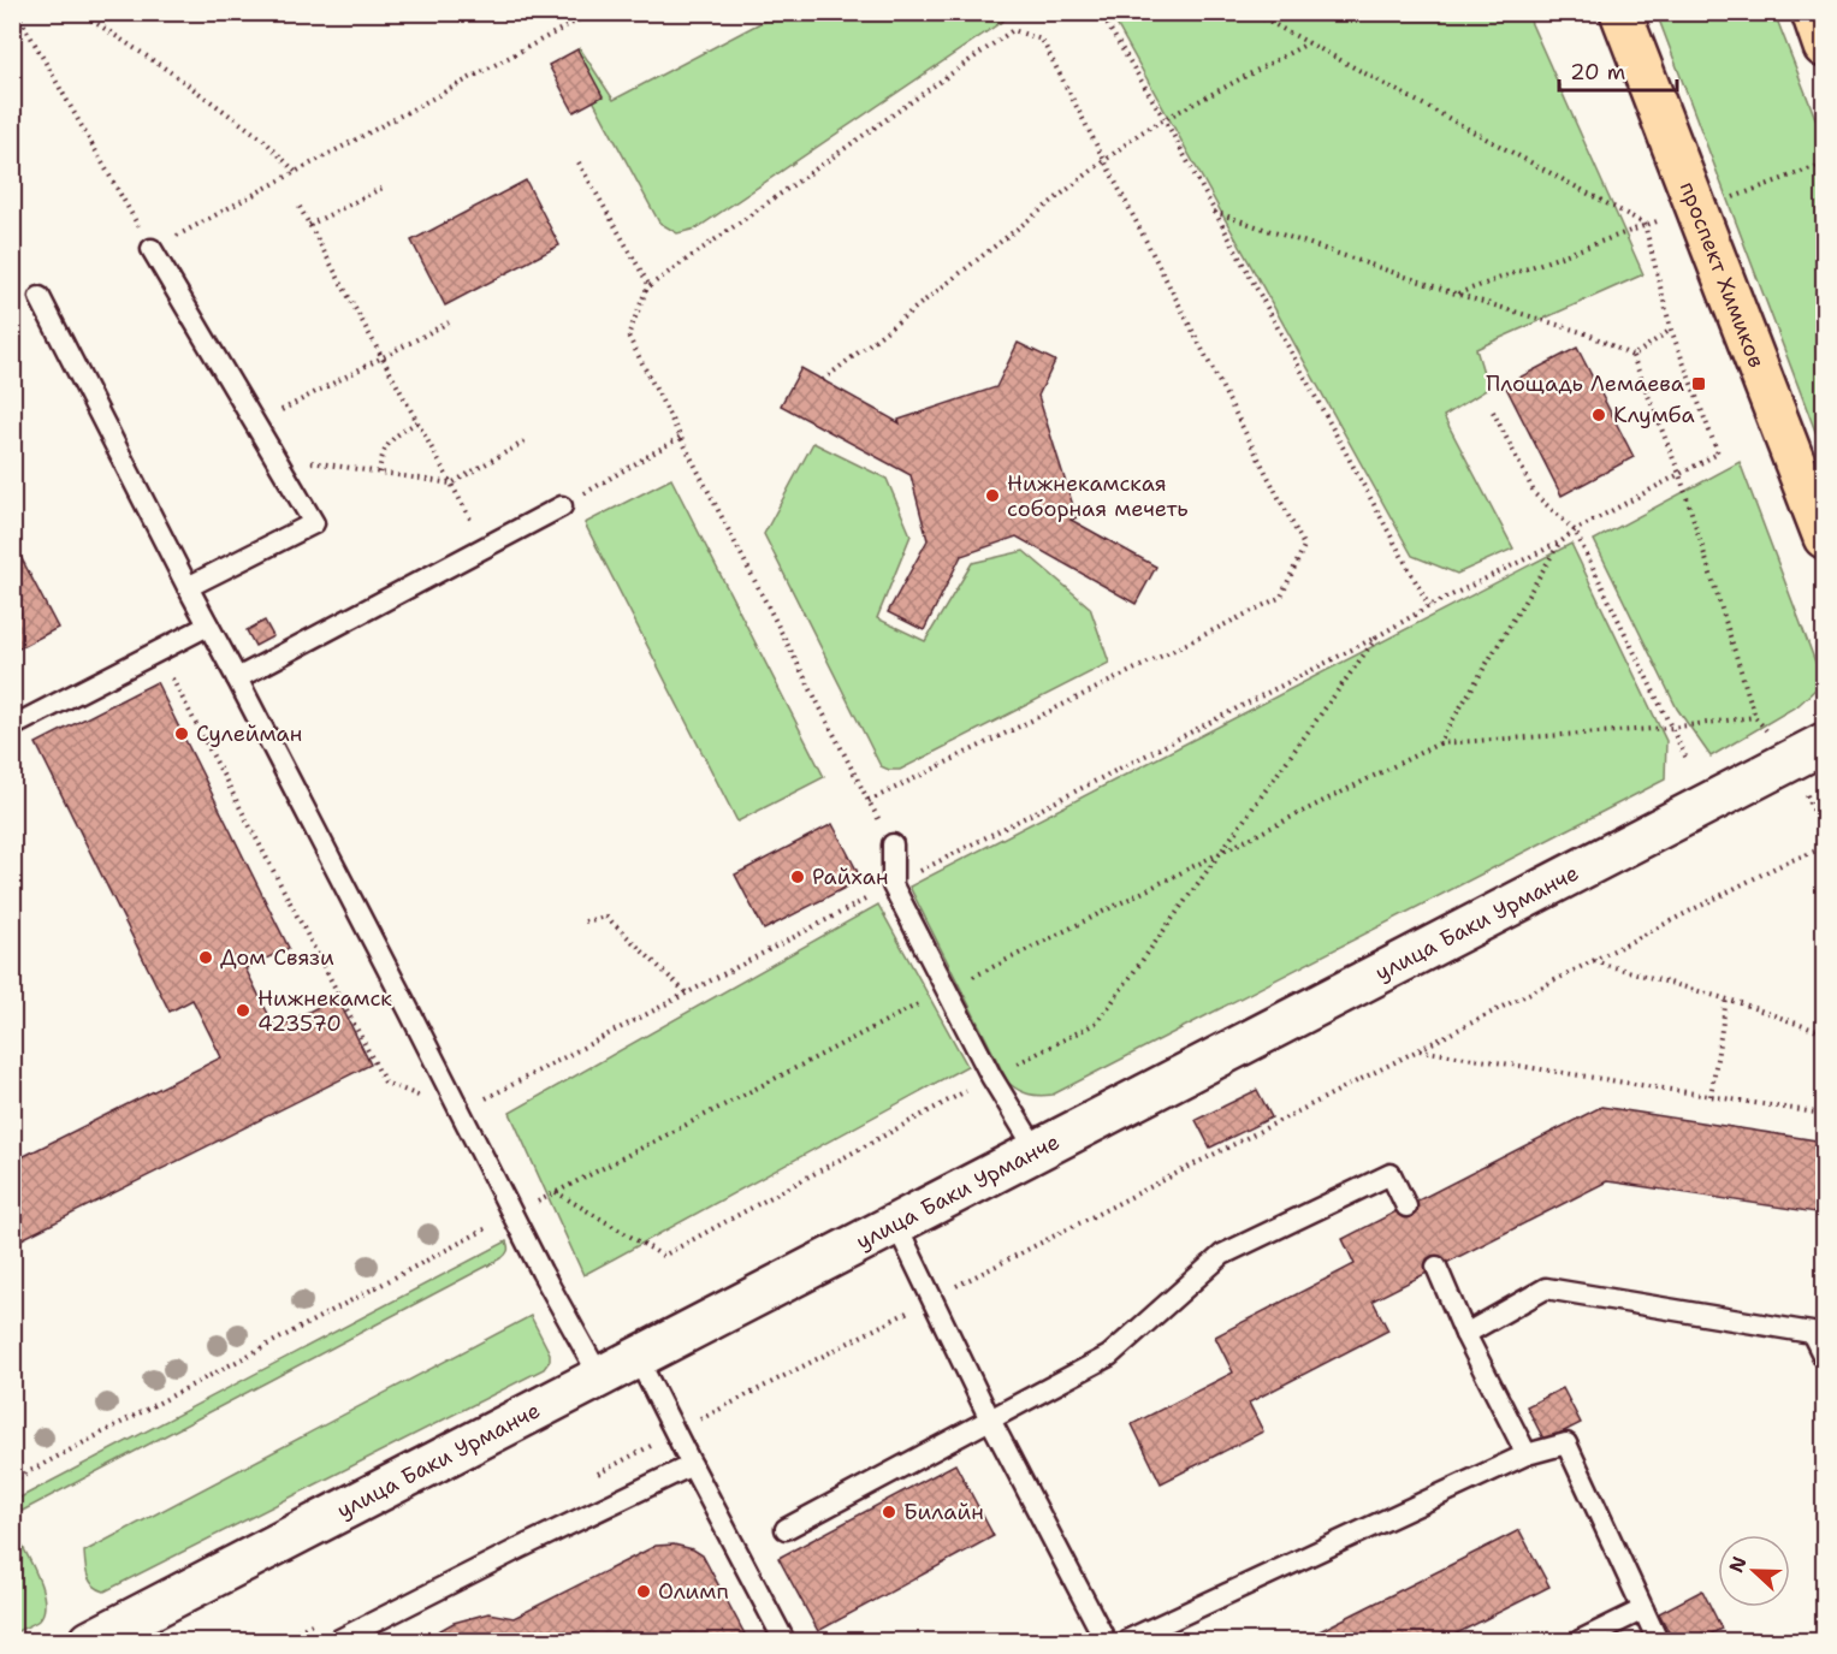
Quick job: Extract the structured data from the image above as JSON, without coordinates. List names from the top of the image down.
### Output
{
  "streets": {
    "main road": ["проспект Химиков"],
    "street": ["улица Баки Урманче"]
  },
  "places": {
    "transit": ["Площадь Лемаева"],
    "other": [
      "Клумба",
      "Нижнекамская соборная мечеть",
      "Сулейман",
      "Райхан",
      "Дом Связи",
      "Нижнекамск 423570",
      "Билайн",
      "Олимп"
    ]
  },
  "scale_bar": "20 m",
  "north": "left"
}
